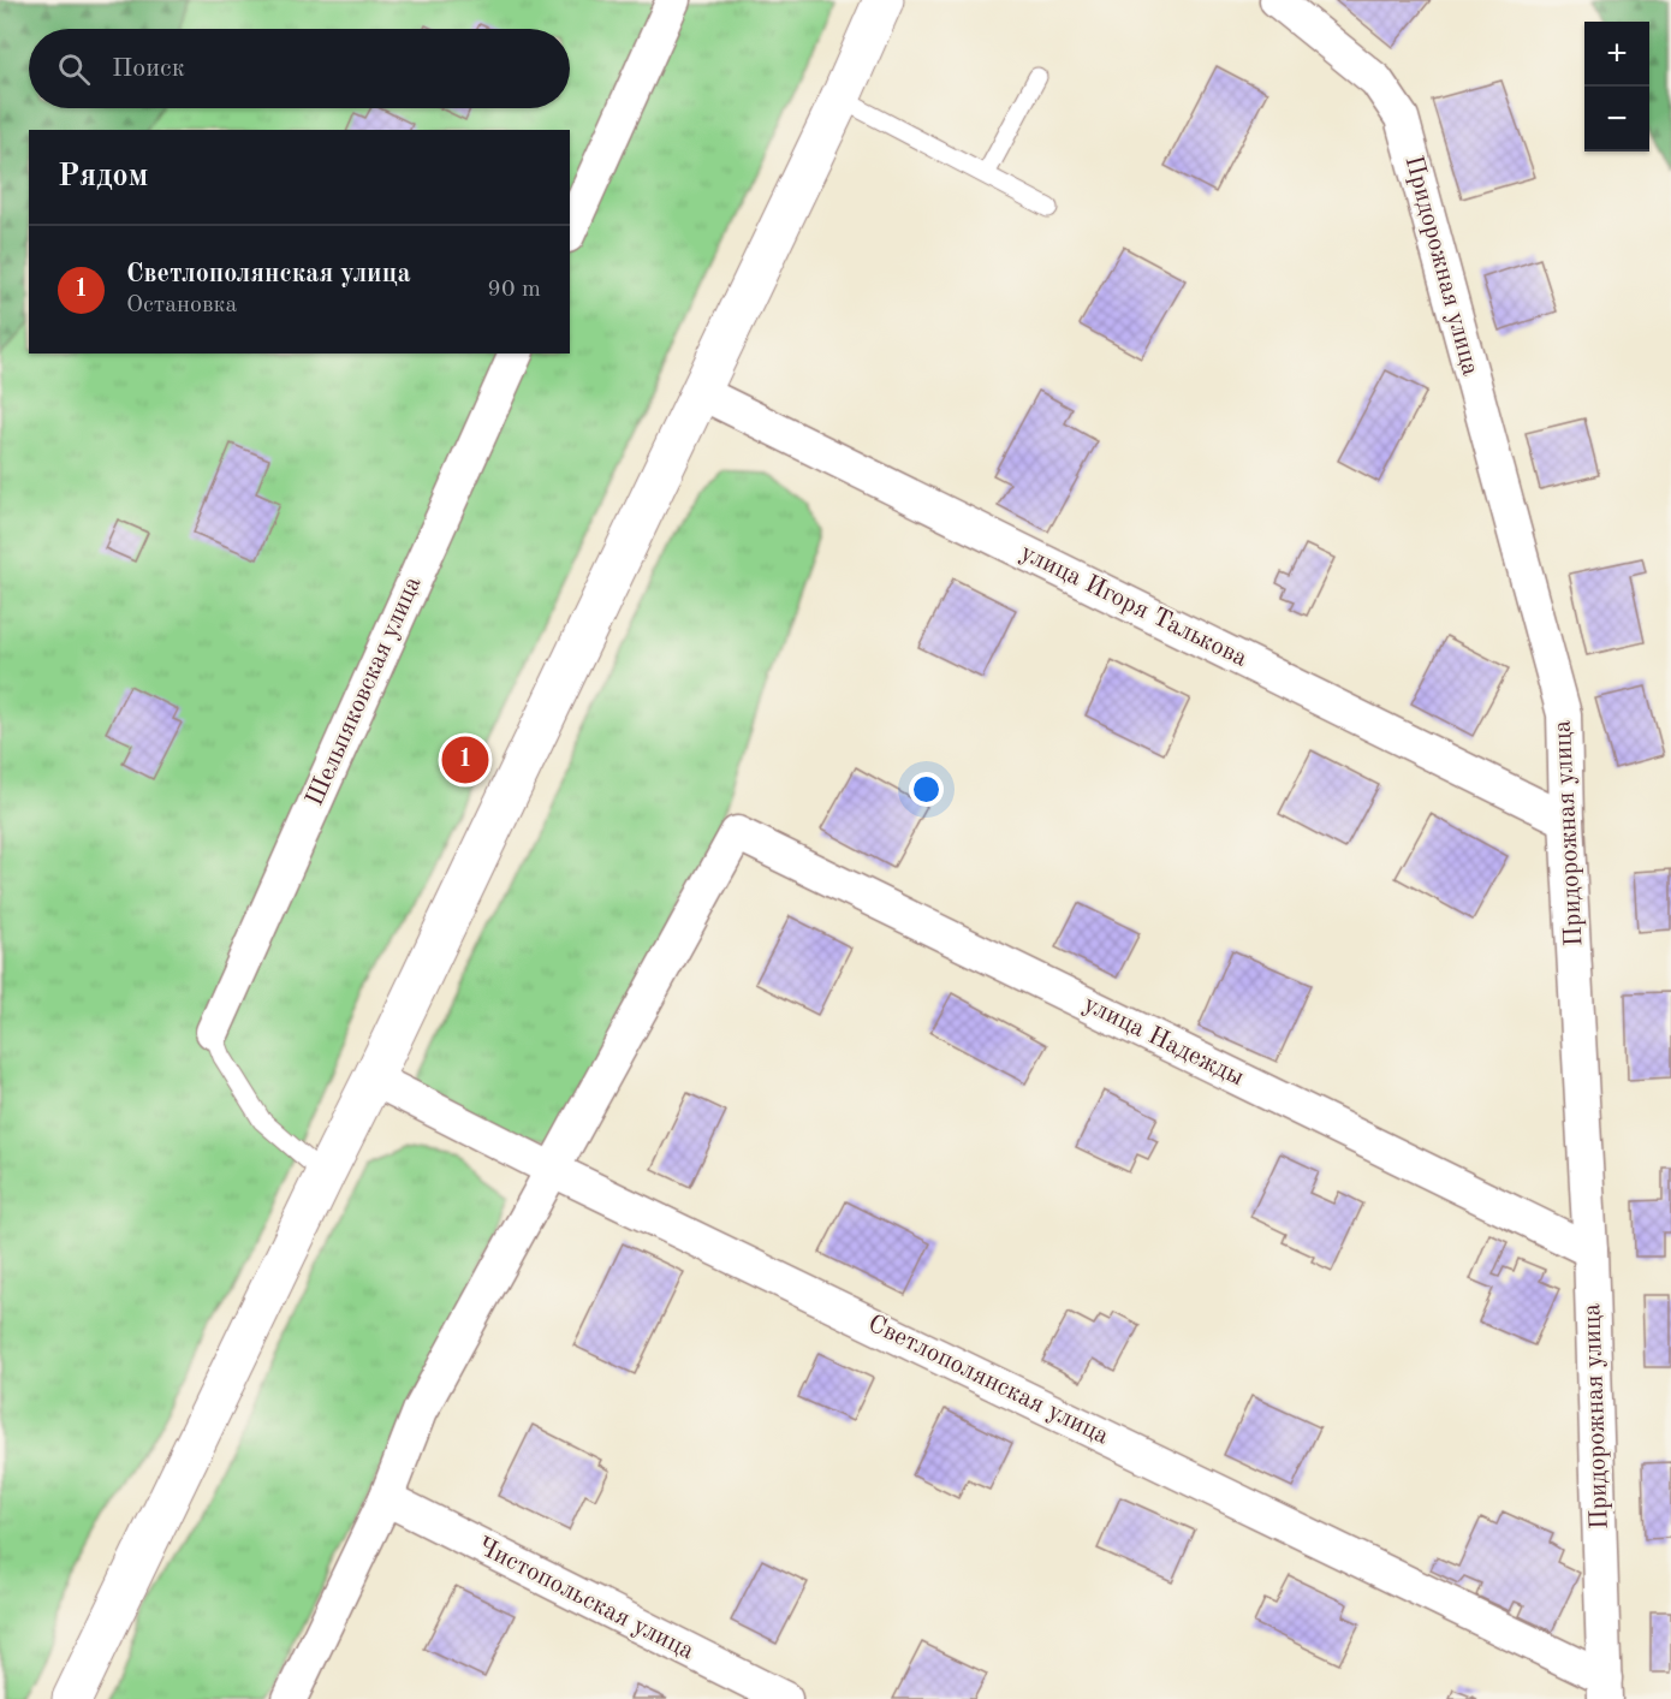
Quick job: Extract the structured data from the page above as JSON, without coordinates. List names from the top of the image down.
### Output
{
  "streets": {
    "street": [
      "Придорожная улица",
      "улица Игоря Талькова",
      "Шельпяковская улица",
      "улица Надежды",
      "Светлополянская улица",
      "Чистопольская улица"
    ]
  },
  "crossings": [
    ["Придорожная улица", "улица Игоря Талькова"],
    ["Придорожная улица", "улица Надежды"],
    ["Придорожная улица", "Светлополянская улица"],
    ["улица Надежды", "Светлополянская улица"]
  ],
  "page": {
    "map_buttons": ["+", "−"],
    "search": "Поиск",
    "heading": "Рядом",
    "list": [
      {
        "mark": "1",
        "name": "Светлополянская улица",
        "note": "Остановка",
        "value": "90 m"
      }
    ],
    "pins": "1"
  }
}
